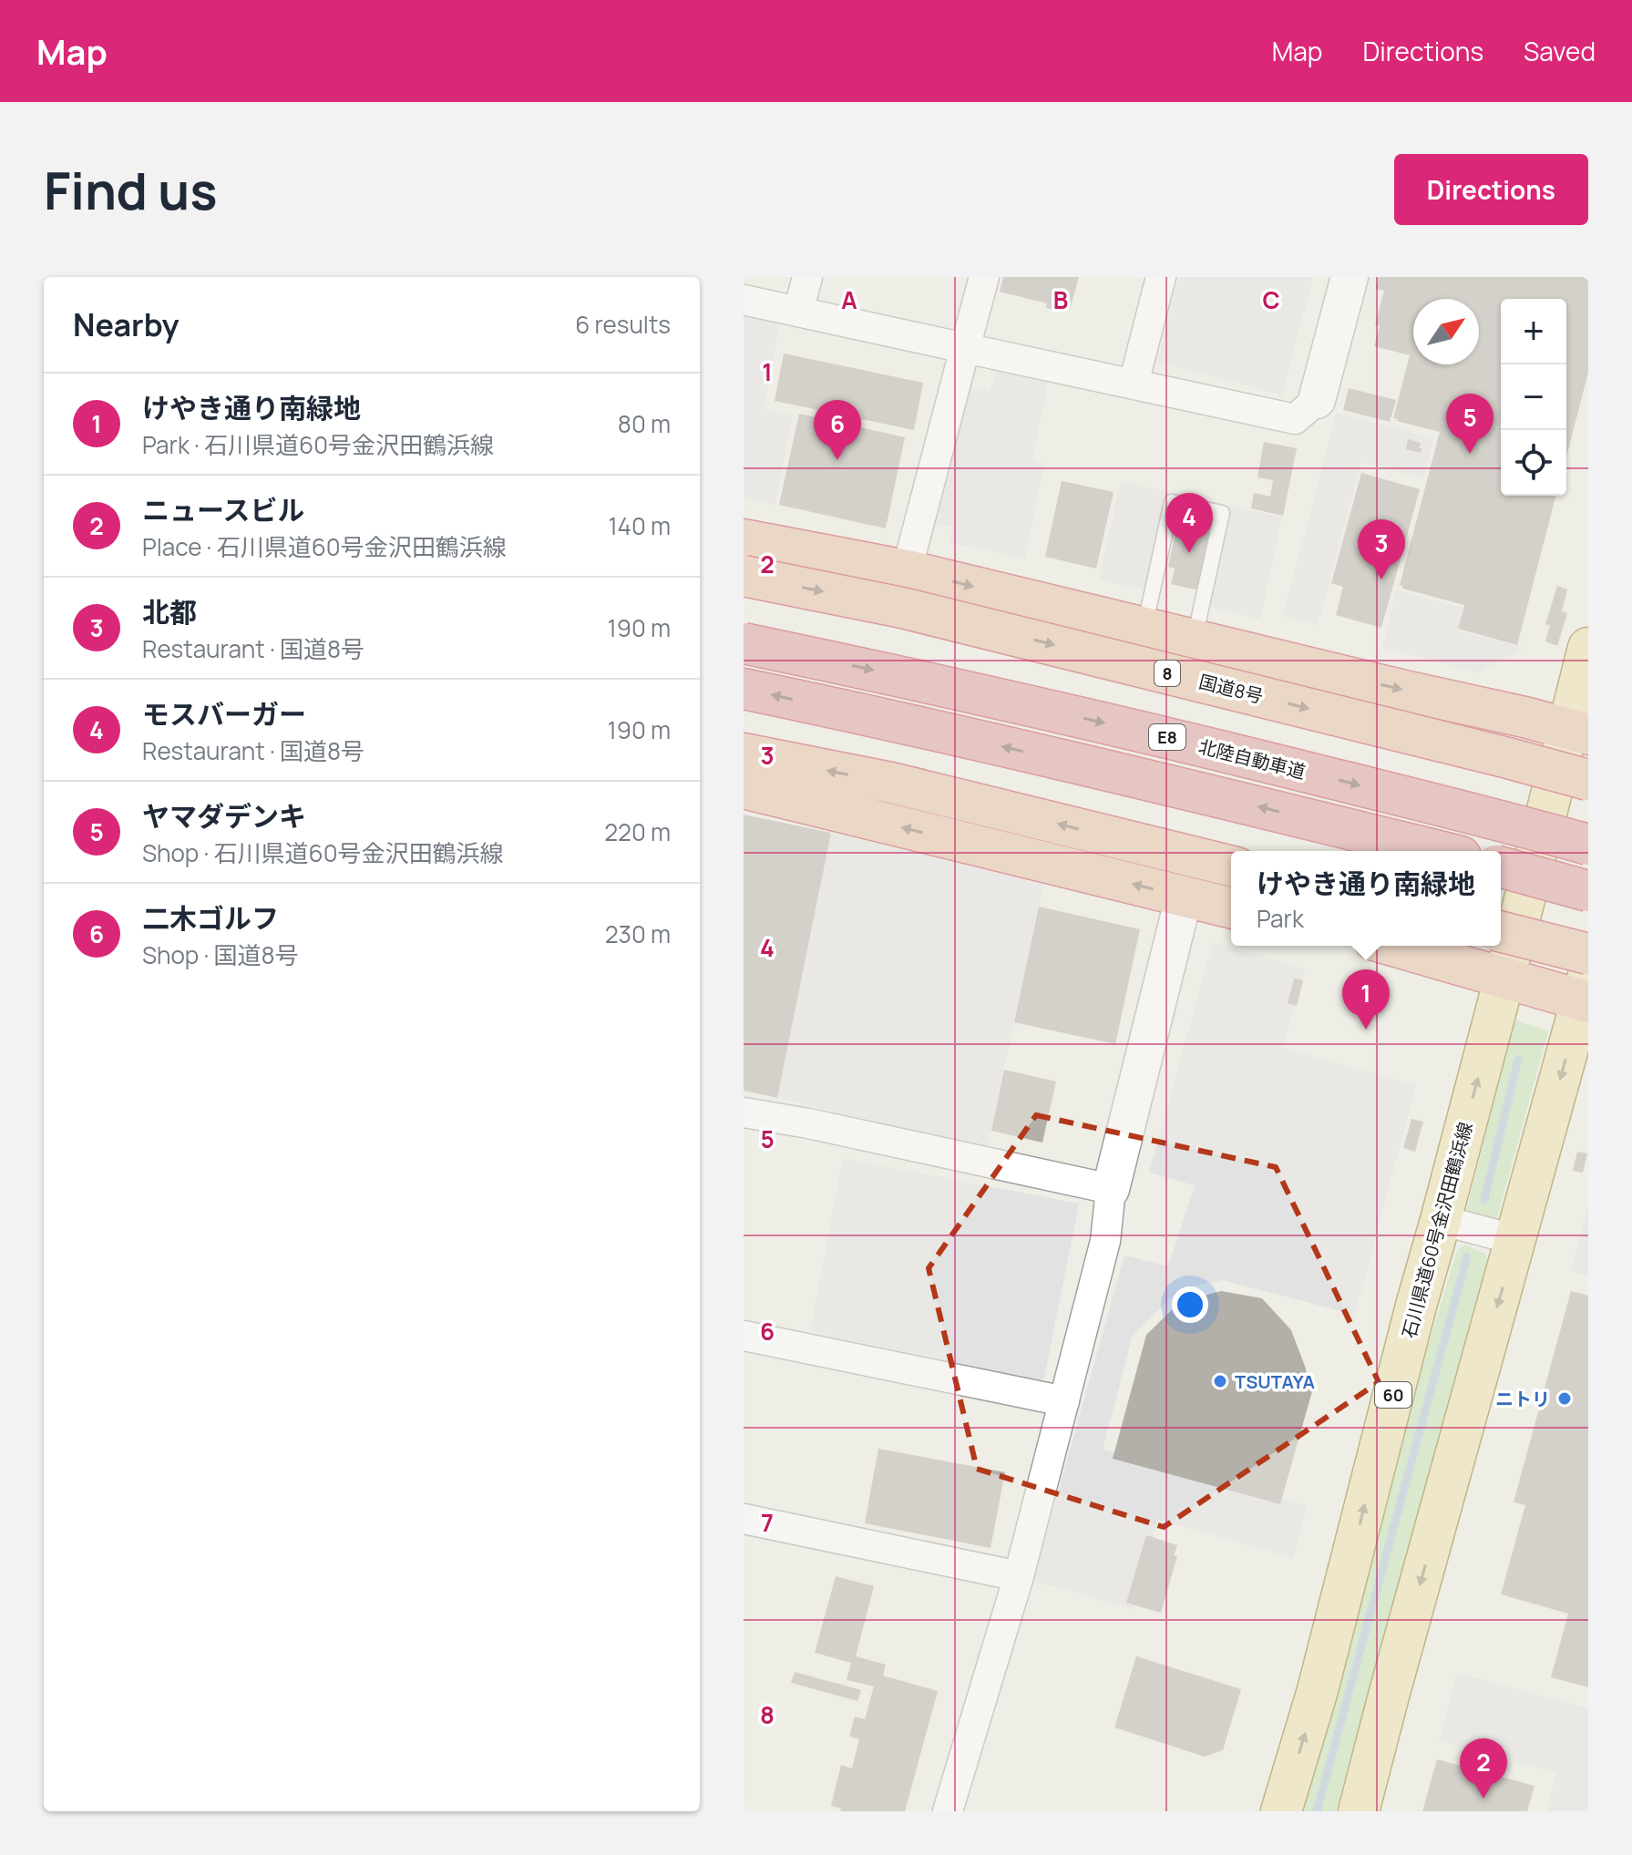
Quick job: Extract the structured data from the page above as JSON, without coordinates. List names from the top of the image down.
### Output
{
  "streets": {
    "highway": [
      "8",
      "国道8号",
      "E8",
      "北陸自動車道"
    ],
    "main road": ["石川県道60号金沢田鶴浜線", "60"]
  },
  "crossings": [
    ["8", "石川県道60号金沢田鶴浜線"]
  ],
  "places": ["TSUTAYA", "ニトリ"],
  "north": "top right",
  "page": {
    "header": "Map",
    "nav": ["Map", "Directions", "Saved"],
    "buttons": "Directions",
    "title": "Find us",
    "heading": ["Nearby", "6 results"],
    "map_buttons": ["+", "−"],
    "list": [
      {
        "mark": "1",
        "name": "けやき通り南緑地",
        "note": "Park · 石川県道60号金沢田鶴浜線",
        "value": "80 m"
      },
      {
        "mark": "2",
        "name": "ニュースビル",
        "note": "Place · 石川県道60号金沢田鶴浜線",
        "value": "140 m"
      },
      {
        "mark": "3",
        "name": "北都",
        "note": "Restaurant · 国道8号",
        "value": "190 m"
      },
      {
        "mark": "4",
        "name": "モスバーガー",
        "note": "Restaurant · 国道8号",
        "value": "190 m"
      },
      {
        "mark": "5",
        "name": "ヤマダデンキ",
        "note": "Shop · 石川県道60号金沢田鶴浜線",
        "value": "220 m"
      },
      {
        "mark": "6",
        "name": "二木ゴルフ",
        "note": "Shop · 国道8号",
        "value": "230 m"
      }
    ],
    "pins": [
      "5",
      "6",
      "4",
      "3",
      "1",
      "2"
    ],
    "popup": ["けやき通り南緑地", "Park"]
  },
  "grid": {
    "columns": ["A", "B", "C"],
    "rows": [
      "1",
      "2",
      "3",
      "4",
      "5",
      "6",
      "7",
      "8"
    ]
  }
}
